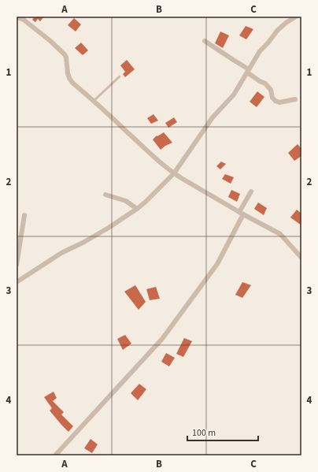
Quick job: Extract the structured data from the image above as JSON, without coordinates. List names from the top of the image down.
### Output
{
  "scale_bar": "100 m",
  "grid": {
    "columns": ["A", "B", "C"],
    "rows": [
      "1",
      "2",
      "3",
      "4"
    ]
  }
}
